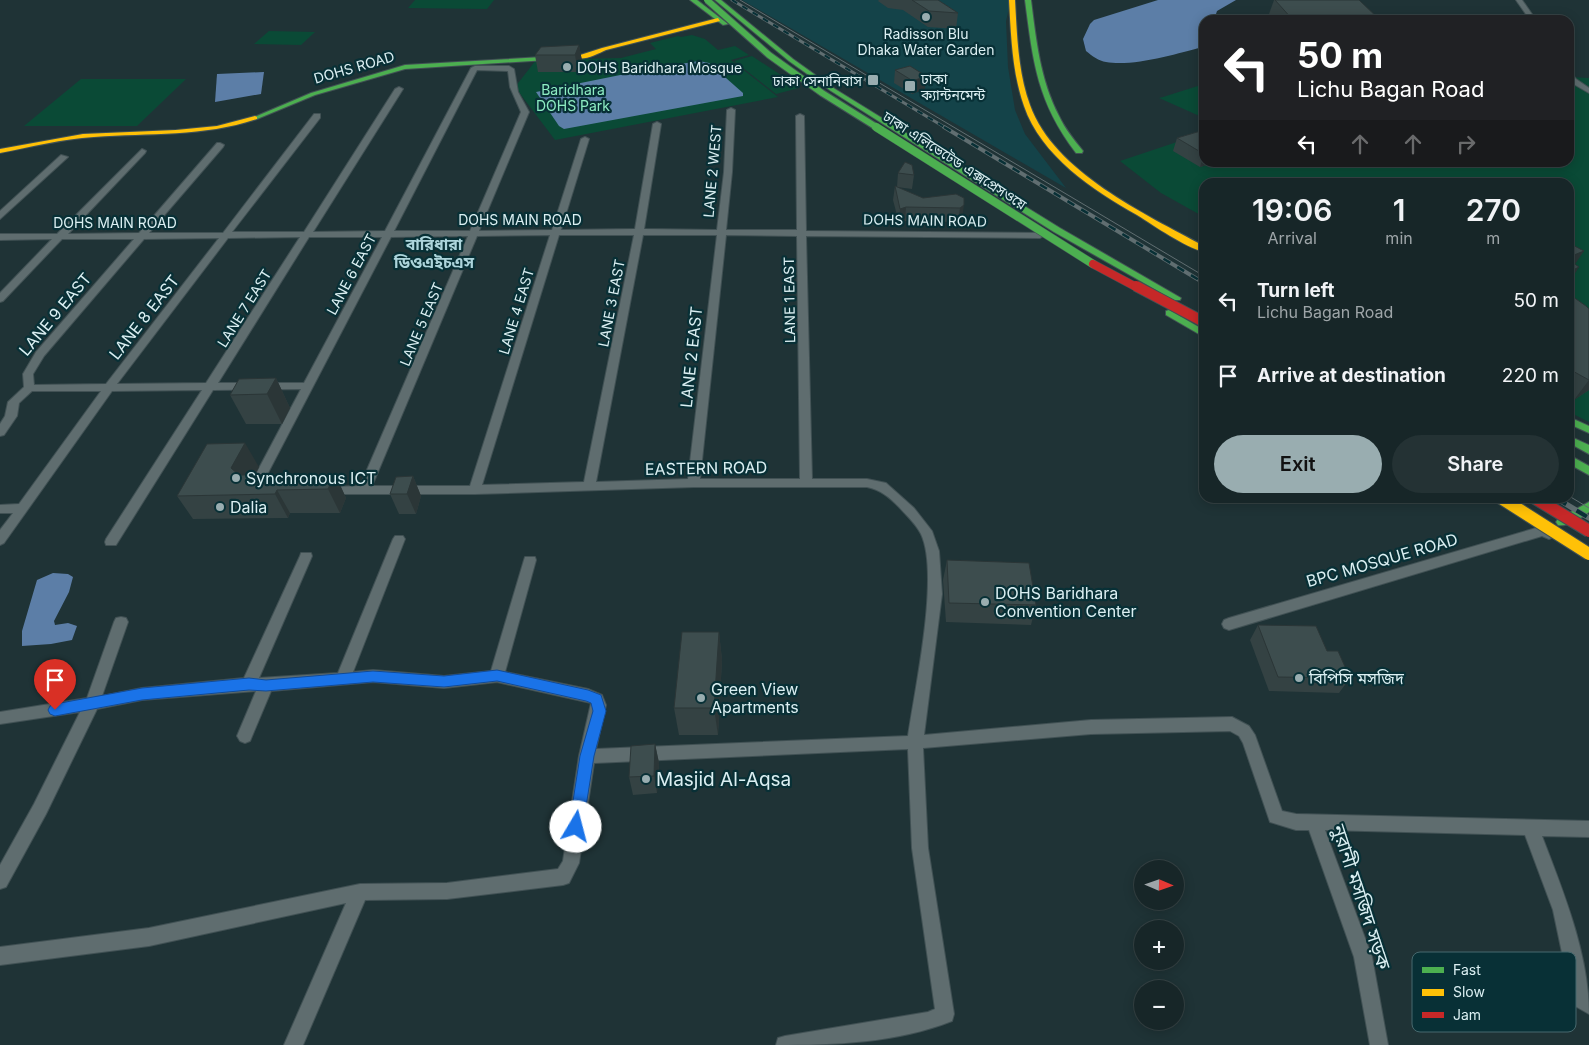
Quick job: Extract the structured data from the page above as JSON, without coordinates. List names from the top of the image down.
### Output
{
  "streets": {
    "main road": ["DOHS ROAD", "ঢাকা এলিভেটেড এক্সপ্রেসওয়ে"],
    "street": [
      "LANE 2 WEST",
      "DOHS MAIN ROAD",
      "LANE 6 EAST",
      "LANE 1 EAST",
      "LANE 3 EAST",
      "LANE 7 EAST",
      "LANE 4 EAST",
      "LANE 9 EAST",
      "LANE 8 EAST",
      "LANE 5 EAST",
      "LANE 2 EAST",
      "EASTERN ROAD",
      "BPC MOSQUE ROAD",
      "নুরানী মসজিদ সড়ক"
    ]
  },
  "crossings": [
    ["LANE 2 WEST", "DOHS MAIN ROAD"],
    ["LANE 2 WEST", "LANE 2 EAST"],
    ["DOHS MAIN ROAD", "LANE 6 EAST"],
    ["DOHS MAIN ROAD", "LANE 1 EAST"],
    ["DOHS MAIN ROAD", "LANE 3 EAST"],
    ["DOHS MAIN ROAD", "LANE 7 EAST"],
    ["DOHS MAIN ROAD", "LANE 4 EAST"],
    ["DOHS MAIN ROAD", "LANE 9 EAST"],
    ["DOHS MAIN ROAD", "LANE 8 EAST"],
    ["DOHS MAIN ROAD", "LANE 5 EAST"],
    ["DOHS MAIN ROAD", "LANE 2 EAST"],
    ["LANE 6 EAST", "LANE 5 EAST"],
    ["LANE 1 EAST", "EASTERN ROAD"],
    ["LANE 3 EAST", "EASTERN ROAD"],
    ["LANE 4 EAST", "EASTERN ROAD"],
    ["LANE 5 EAST", "EASTERN ROAD"],
    ["LANE 2 EAST", "EASTERN ROAD"]
  ],
  "districts": ["বারিধারা ডিওএইচএস"],
  "parks": ["Baridhara DOHS Park"],
  "places": {
    "other": [
      "Radisson Blu Dhaka Water Garden",
      "DOHS Baridhara Mosque",
      "Synchronous ICT",
      "Dalia",
      "DOHS Baridhara Convention Center",
      "বিপিসি মসজিদ",
      "Green View Apartments",
      "Masjid Al-Aqsa"
    ],
    "transit": ["ঢাকা সেনানিবাস", "ঢাকা ক্যান্টনমেন্ট"]
  },
  "legend": ["Fast", "Slow", "Jam"],
  "north": "right",
  "page": {
    "turn": ["50 m", "Lichu Bagan Road"],
    "eta": [
      "19:06",
      "Arrival",
      "1",
      "min",
      "270",
      "m"
    ],
    "list": [
      {
        "name": "Turn left",
        "note": "Lichu Bagan Road",
        "value": "50 m"
      },
      {
        "name": "Arrive at destination",
        "value": "220 m"
      }
    ],
    "buttons": ["Exit", "Share"],
    "map_buttons": ["+", "−"]
  }
}
